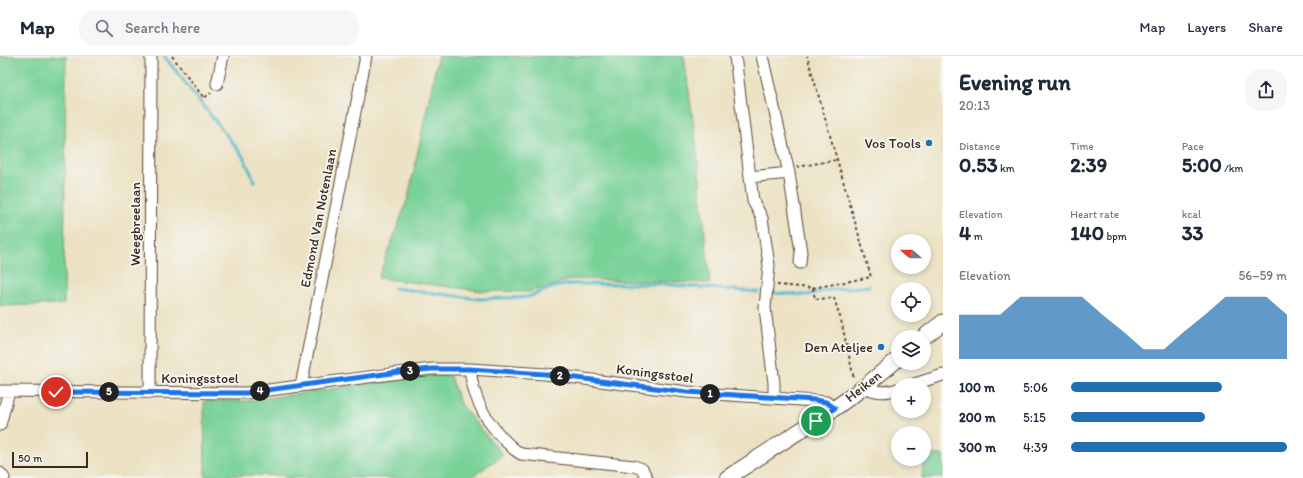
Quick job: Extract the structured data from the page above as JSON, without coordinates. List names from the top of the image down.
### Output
{
  "streets": {
    "main road": ["Heiken"],
    "street": ["Edmond Van Notenlaan", "Weegbreelaan", "Koningsstoel"]
  },
  "crossings": [
    ["Edmond Van Notenlaan", "Koningsstoel"],
    ["Weegbreelaan", "Koningsstoel"],
    ["Koningsstoel", "Heiken"]
  ],
  "places": ["Vos Tools", "Den Ateljee"],
  "scale_bar": "50 m",
  "north": "left",
  "page": {
    "header": "Map",
    "search": "Search here",
    "nav": ["Map", "Layers", "Share"],
    "heading": ["Evening run", "20:13"],
    "stats": [
      ["Distance", "0.53 km"],
      ["Time", "2:39"],
      ["Pace", "5:00 /km"],
      ["Elevation", "4 m"],
      ["Heart rate", "140 bpm"],
      ["kcal", "33"]
    ],
    "map_buttons": ["+", "−"],
    "chart": ["Elevation", "56–59 m"],
    "pins": [
      "3",
      "2",
      "4",
      "5",
      "1"
    ],
    "list": [
      {
        "name": "100 m",
        "note": "5:06"
      },
      {
        "name": "200 m",
        "note": "5:15"
      },
      {
        "name": "300 m",
        "note": "4:39"
      }
    ],
    "scale": "50 m"
  }
}
